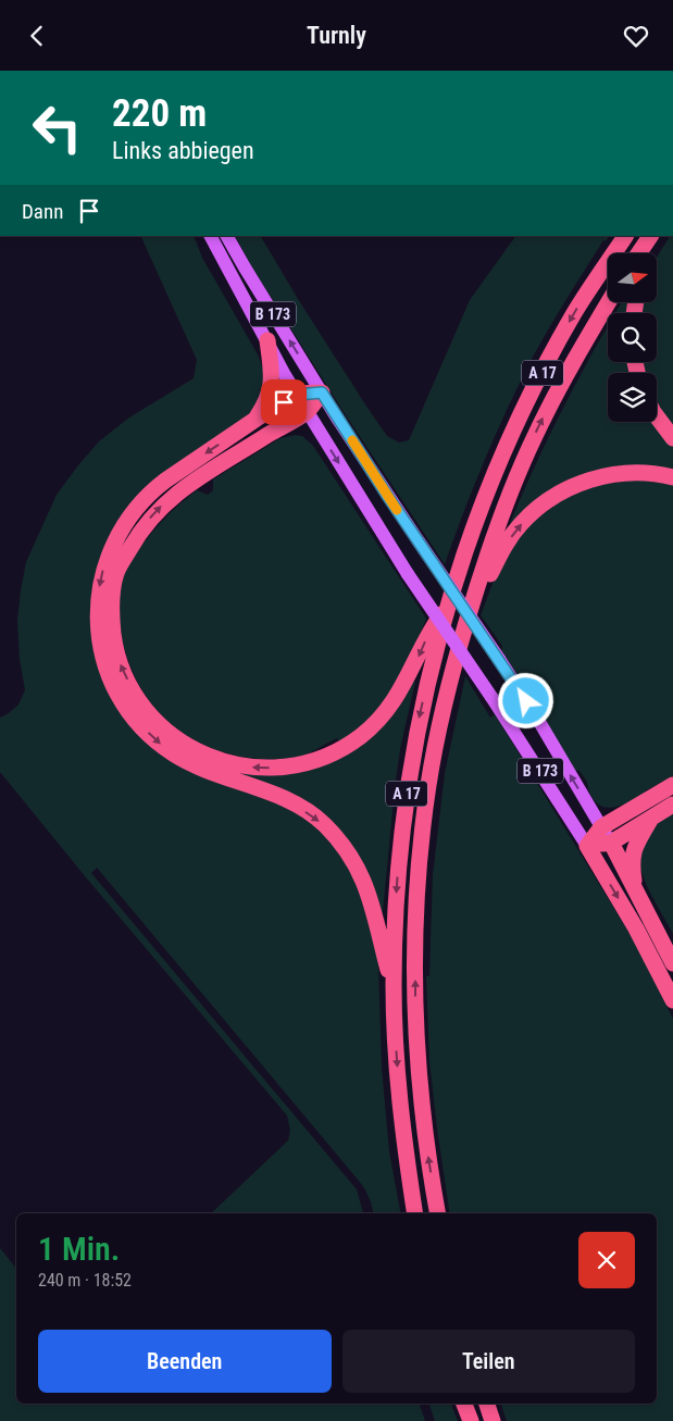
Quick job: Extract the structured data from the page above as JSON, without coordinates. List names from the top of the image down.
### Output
{
  "streets": {
    "highway": ["B 173", "A 17"]
  },
  "north": "right",
  "page": {
    "header": "Turnly",
    "turn": ["220 m", "Links abbiegen"],
    "then": "Dann",
    "heading": ["1 Min.", "240 m · 18:52"],
    "buttons": ["Beenden", "Teilen"]
  }
}
